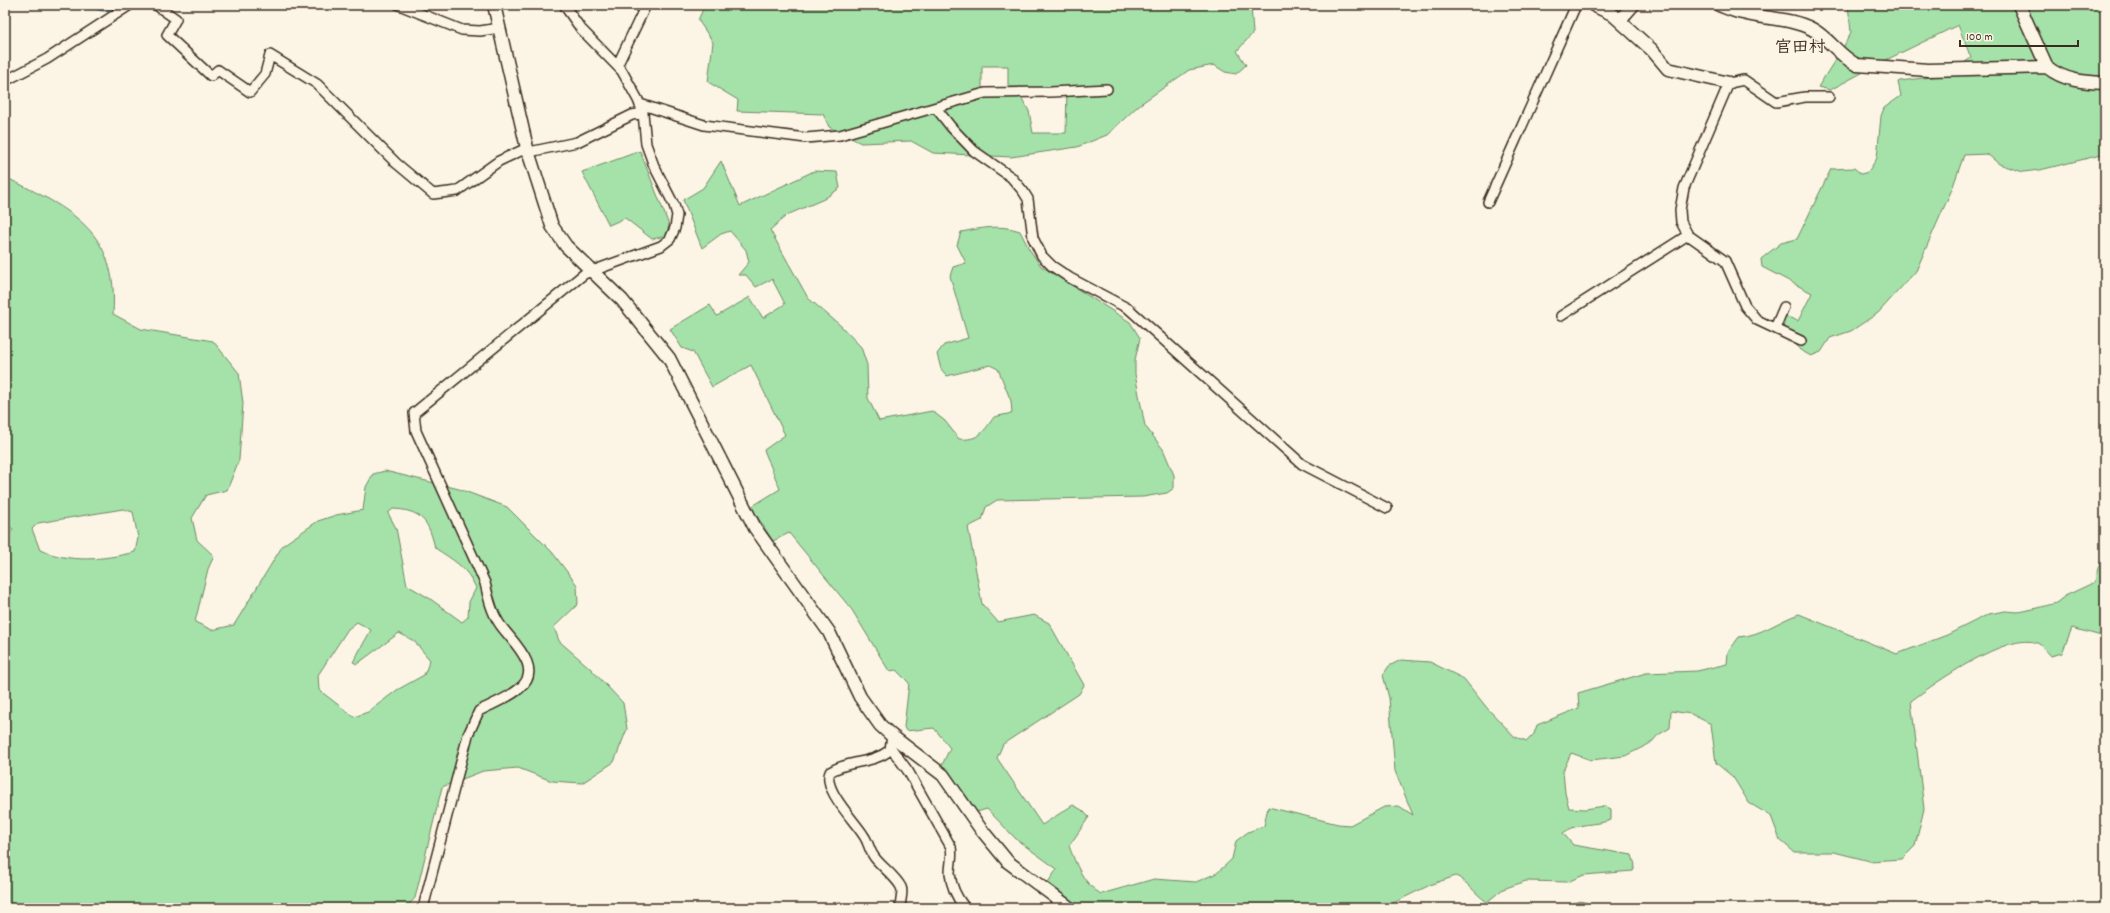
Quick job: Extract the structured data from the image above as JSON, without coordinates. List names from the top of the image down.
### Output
{
  "districts": ["官田村"],
  "scale_bar": "100 m"
}
